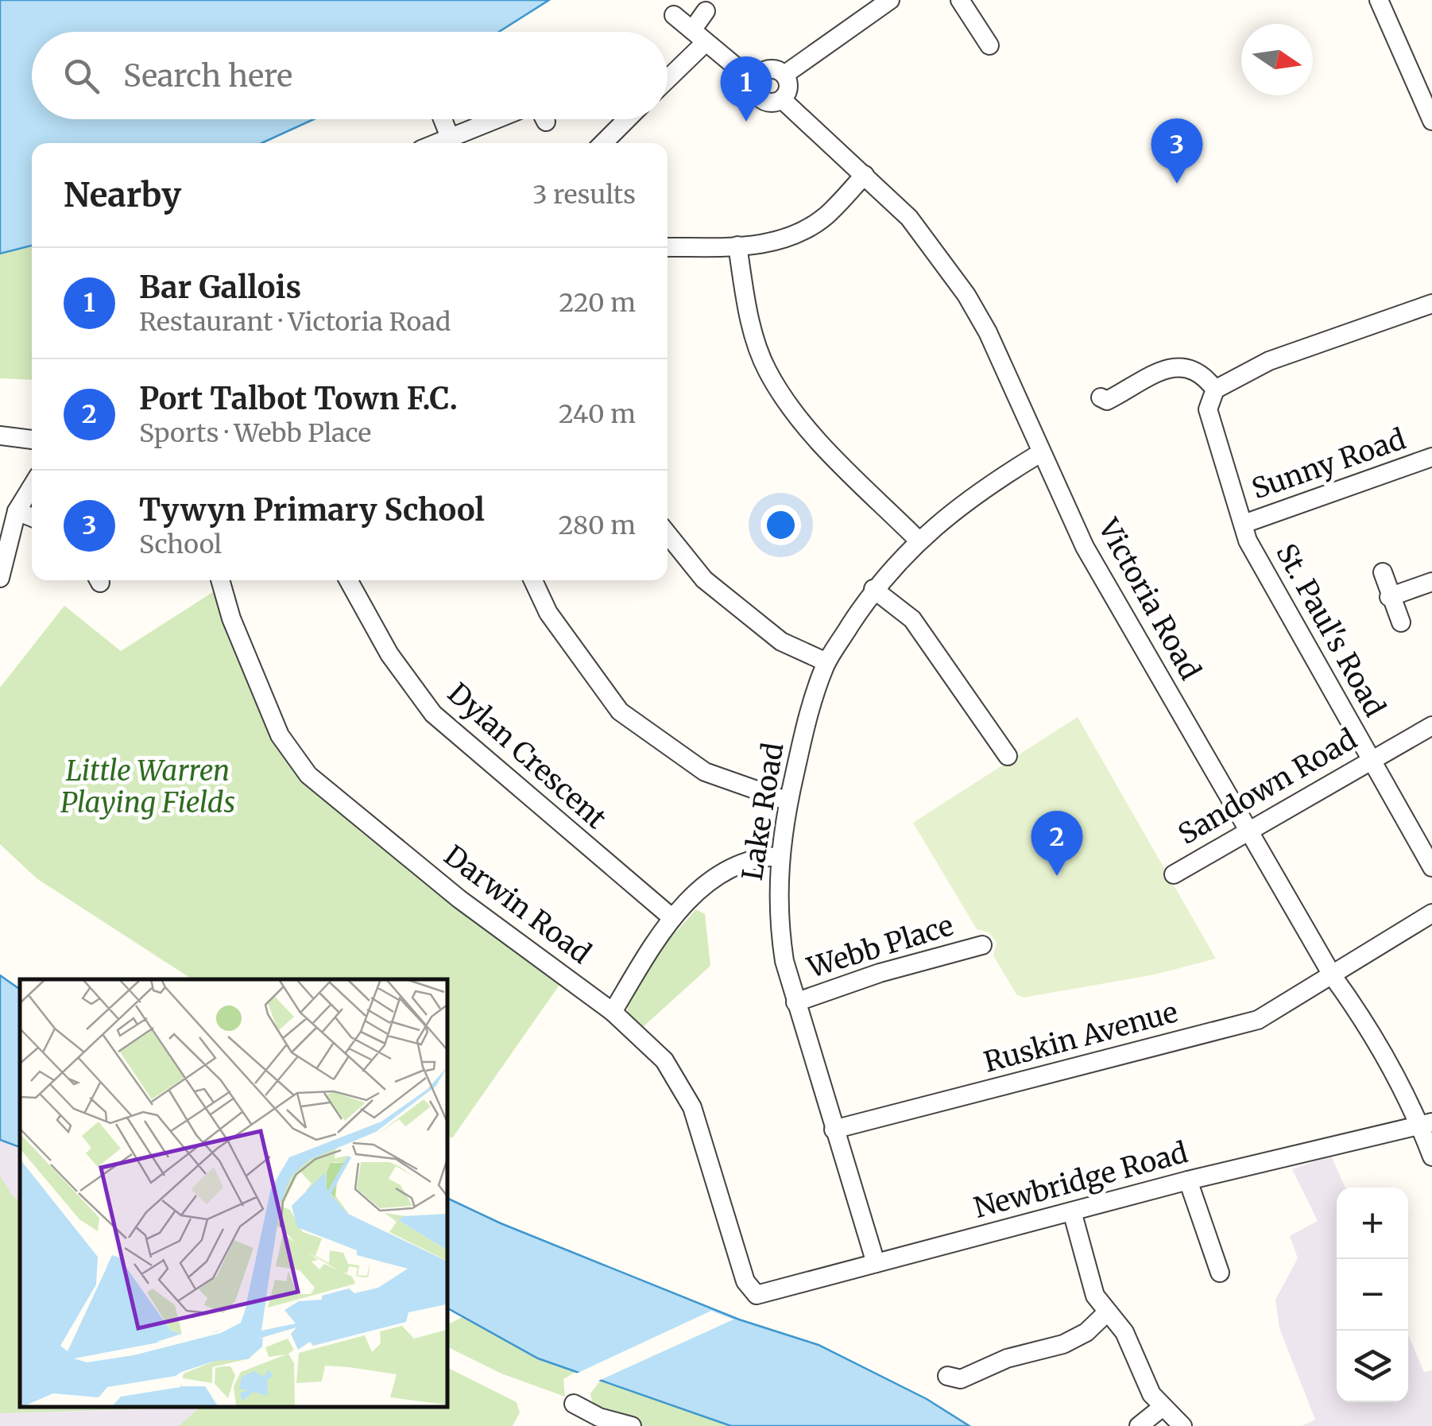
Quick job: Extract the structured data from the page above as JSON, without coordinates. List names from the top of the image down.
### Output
{
  "streets": {
    "street": [
      "Sunny Road",
      "Victoria Road",
      "St. Paul's Road",
      "Dylan Crescent",
      "Sandown Road",
      "Lake Road",
      "Darwin Road",
      "Webb Place",
      "Ruskin Avenue",
      "Newbridge Road"
    ]
  },
  "crossings": [
    ["Sunny Road", "St. Paul's Road"],
    ["Victoria Road", "Sandown Road"],
    ["Victoria Road", "Lake Road"],
    ["Victoria Road", "Ruskin Avenue"],
    ["Victoria Road", "Newbridge Road"],
    ["St. Paul's Road", "Sandown Road"],
    ["Lake Road", "Webb Place"],
    ["Lake Road", "Ruskin Avenue"],
    ["Lake Road", "Newbridge Road"],
    ["Darwin Road", "Newbridge Road"]
  ],
  "parks": ["Little Warren Playing Fields"],
  "north": "right",
  "page": {
    "search": "Search here",
    "pins": ["1", "3", "2"],
    "heading": ["Nearby", "3 results"],
    "list": [
      {
        "mark": "1",
        "name": "Bar Gallois",
        "note": "Restaurant · Victoria Road",
        "value": "220 m"
      },
      {
        "mark": "2",
        "name": "Port Talbot Town F.C.",
        "note": "Sports · Webb Place",
        "value": "240 m"
      },
      {
        "mark": "3",
        "name": "Tywyn Primary School",
        "note": "School",
        "value": "280 m"
      }
    ],
    "map_buttons": ["+", "−"]
  }
}
